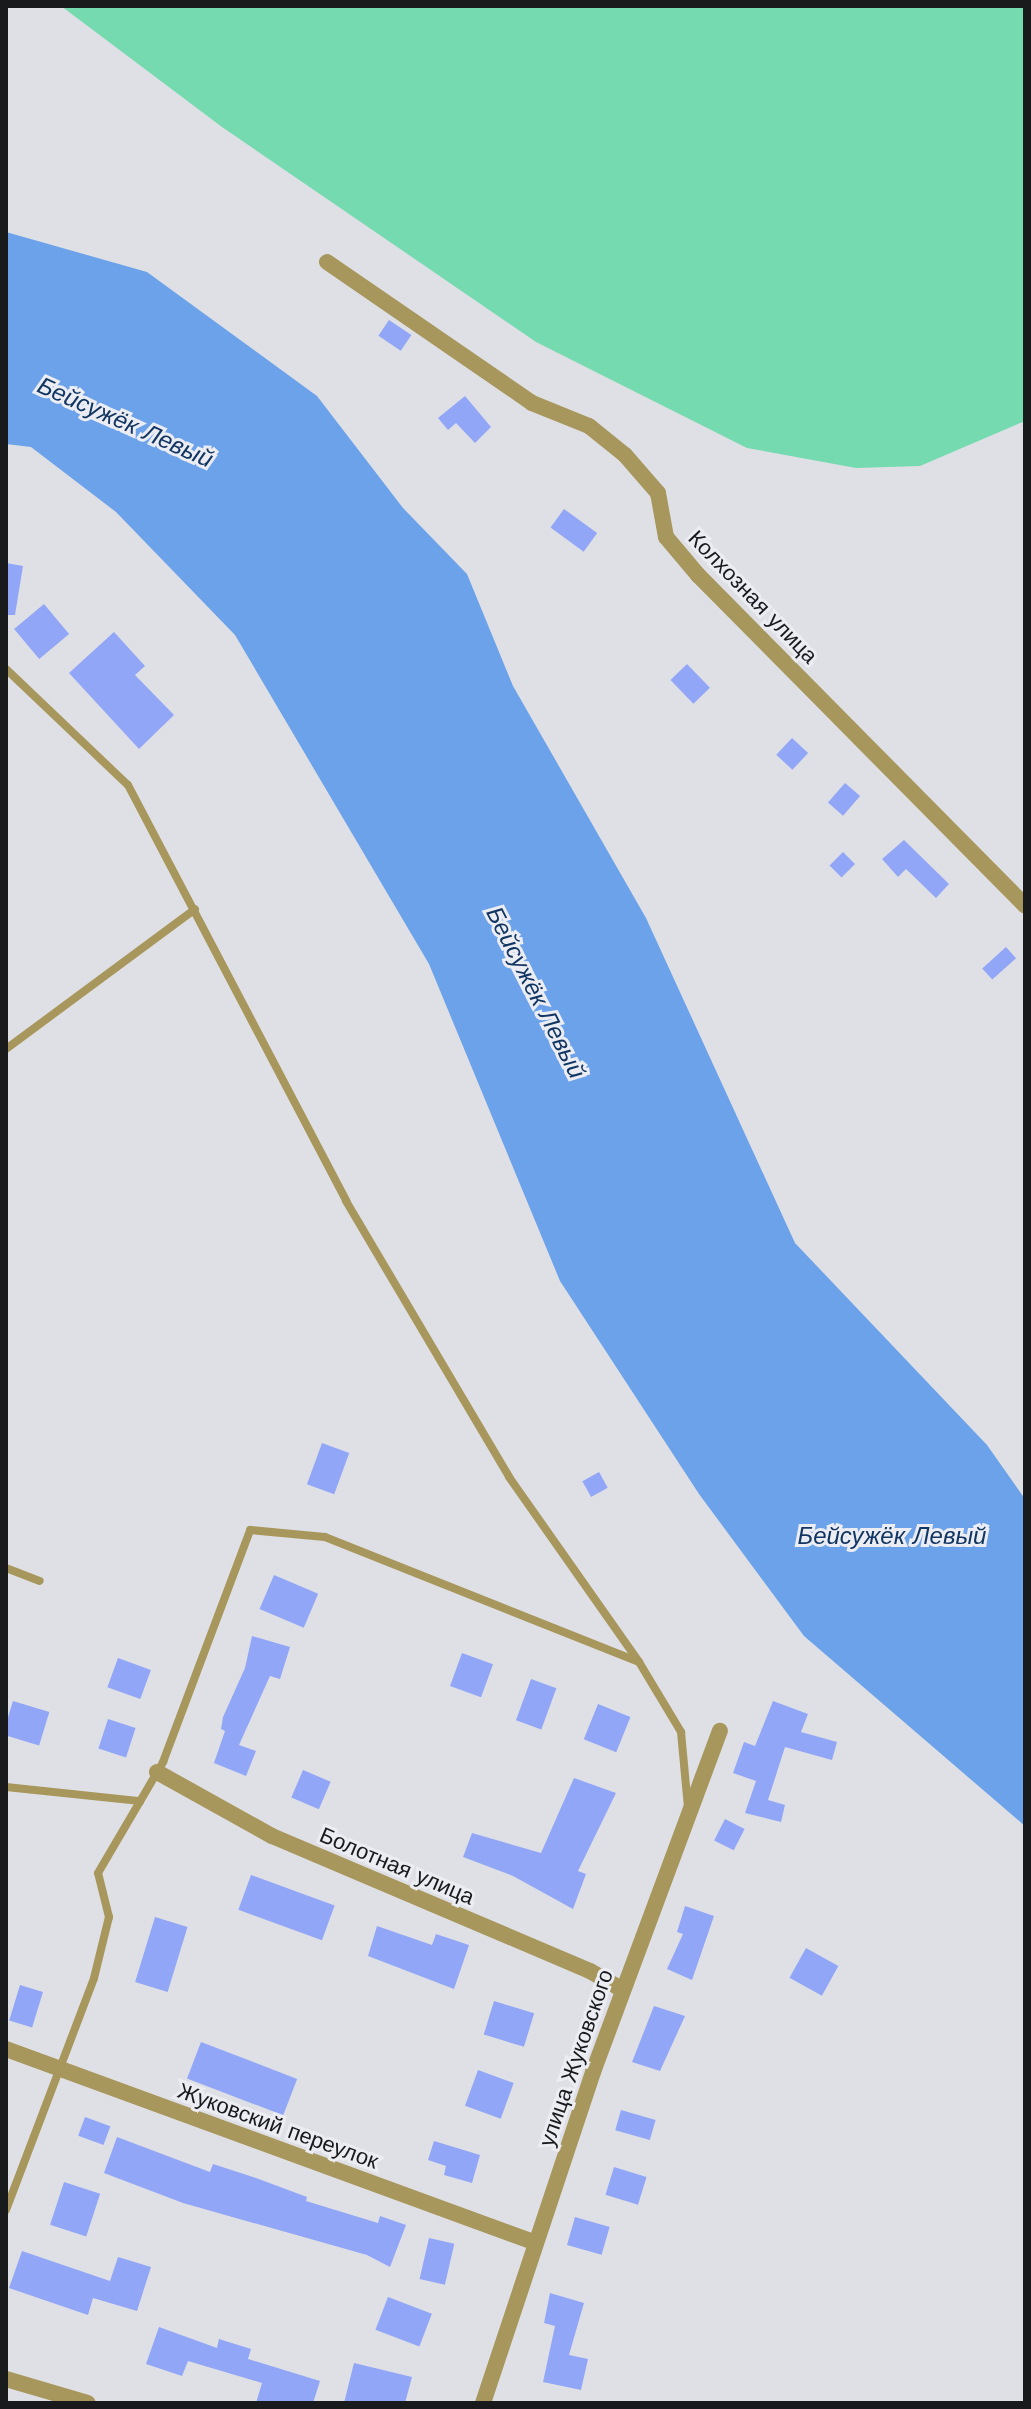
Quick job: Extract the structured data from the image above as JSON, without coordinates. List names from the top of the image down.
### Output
{
  "streets": {
    "street": [
      "Колхозная улица",
      "Болотная улица",
      "улица Жуковского",
      "Жуковский переулок"
    ]
  },
  "crossings": [
    ["Болотная улица", "улица Жуковского"],
    ["улица Жуковского", "Жуковский переулок"]
  ],
  "water": ["Бейсужёк Левый"]
}
